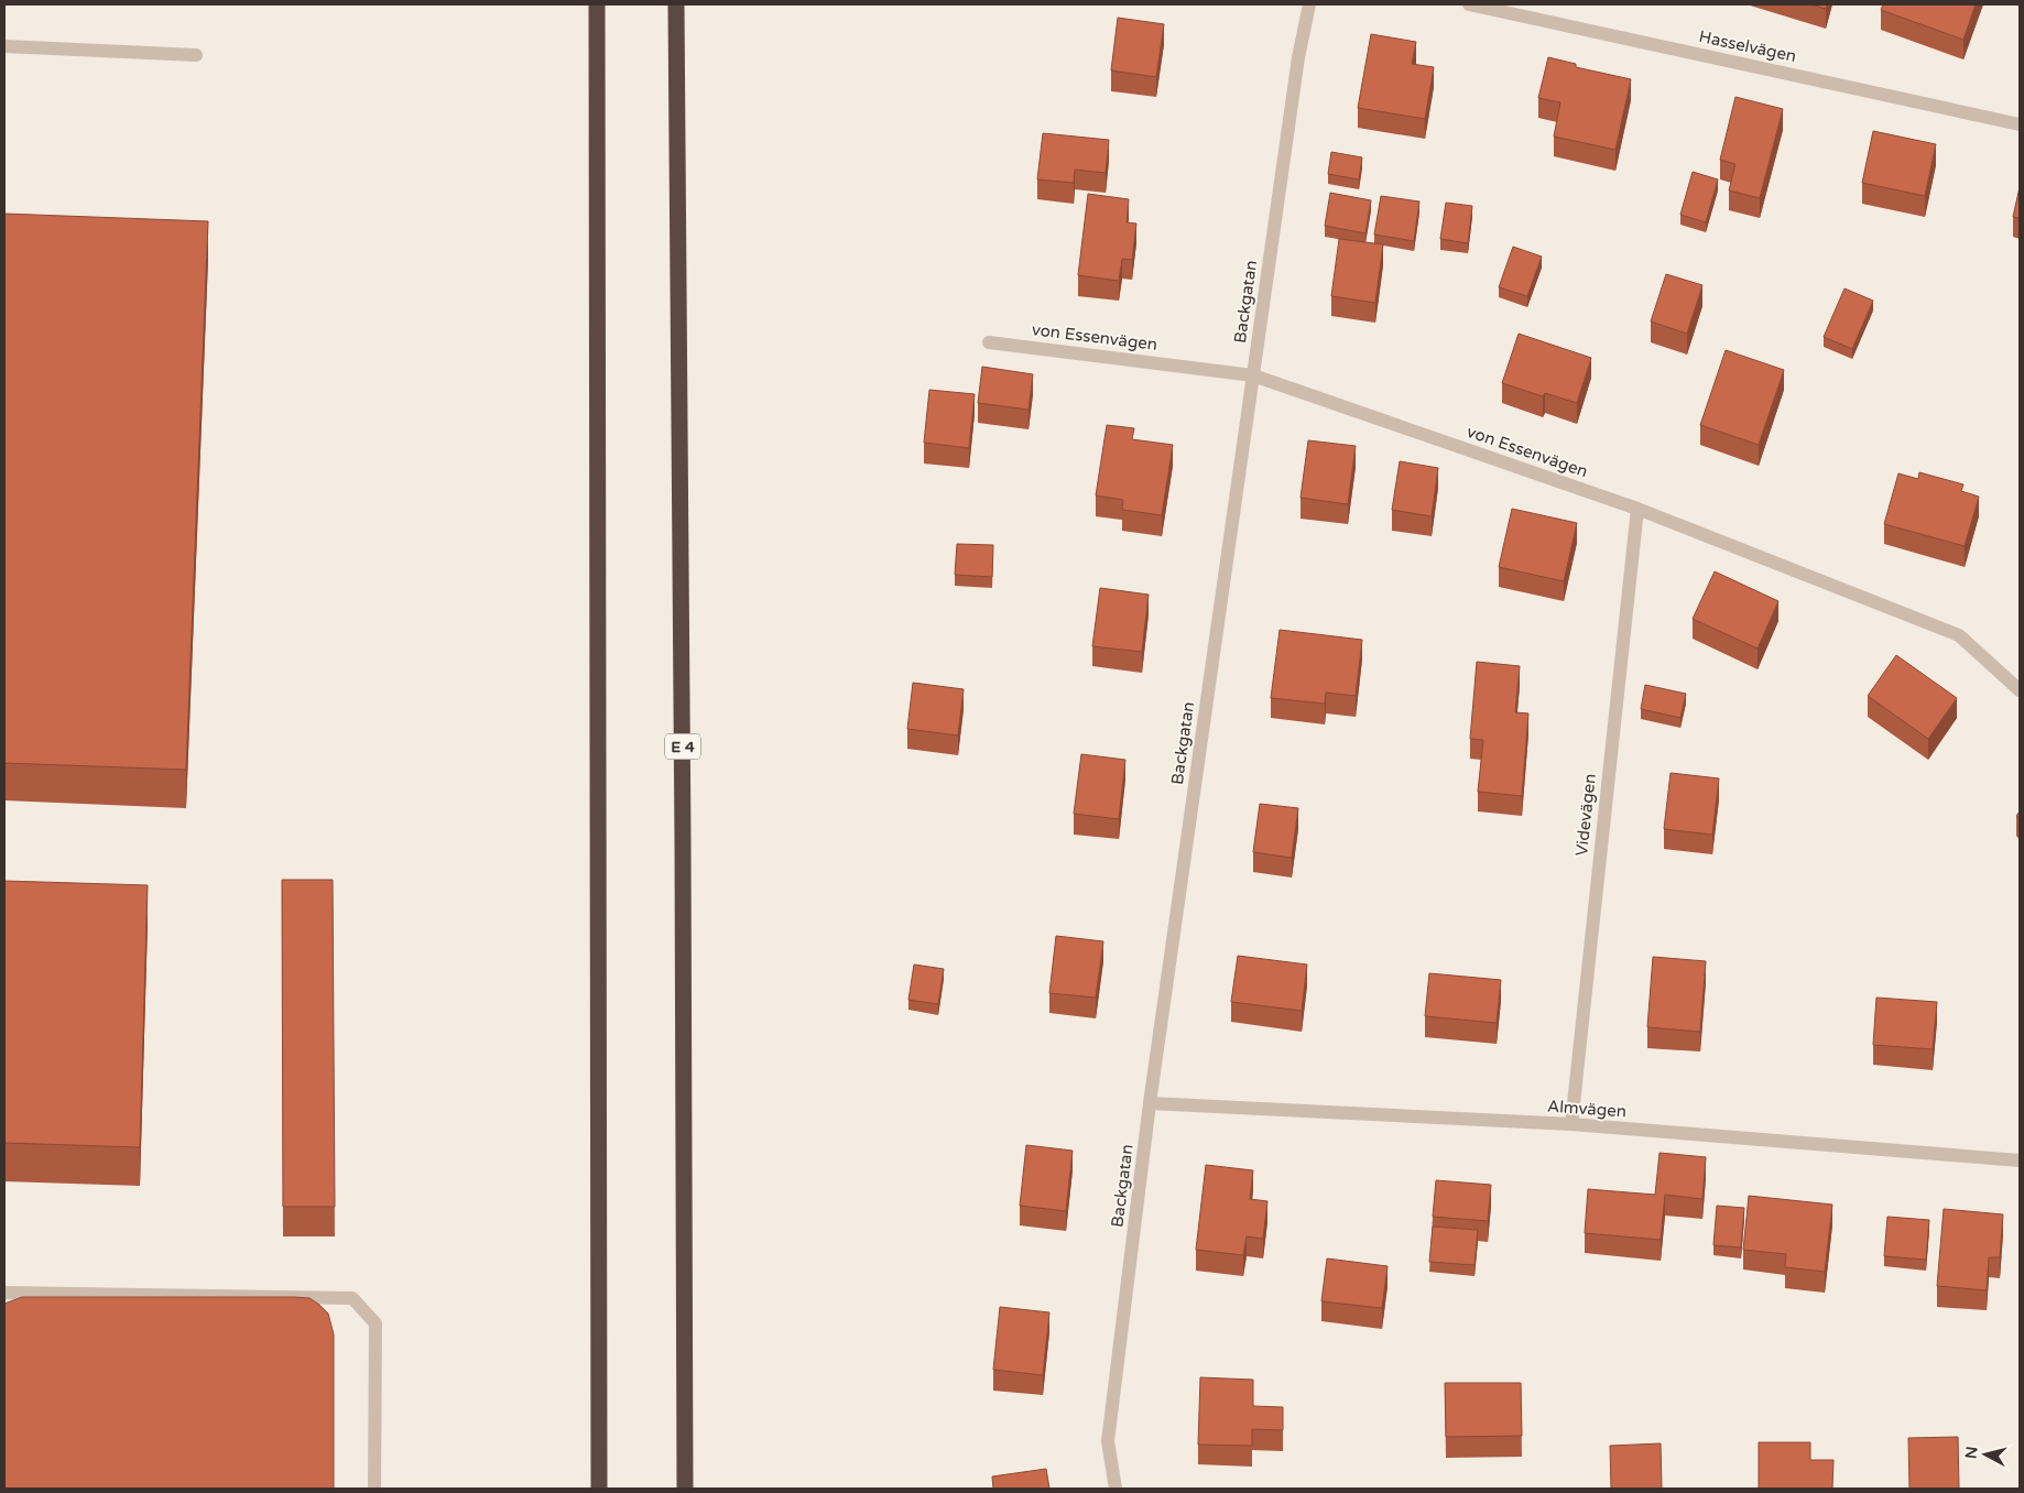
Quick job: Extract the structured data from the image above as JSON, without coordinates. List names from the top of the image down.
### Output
{
  "streets": {
    "highway": ["E 4"],
    "street": [
      "Hasselvägen",
      "Backgatan",
      "von Essenvägen",
      "Videvägen",
      "Almvägen"
    ]
  },
  "crossings": [
    ["Backgatan", "von Essenvägen"],
    ["Backgatan", "Almvägen"],
    ["von Essenvägen", "Videvägen"],
    ["Videvägen", "Almvägen"]
  ],
  "north": "left"
}
